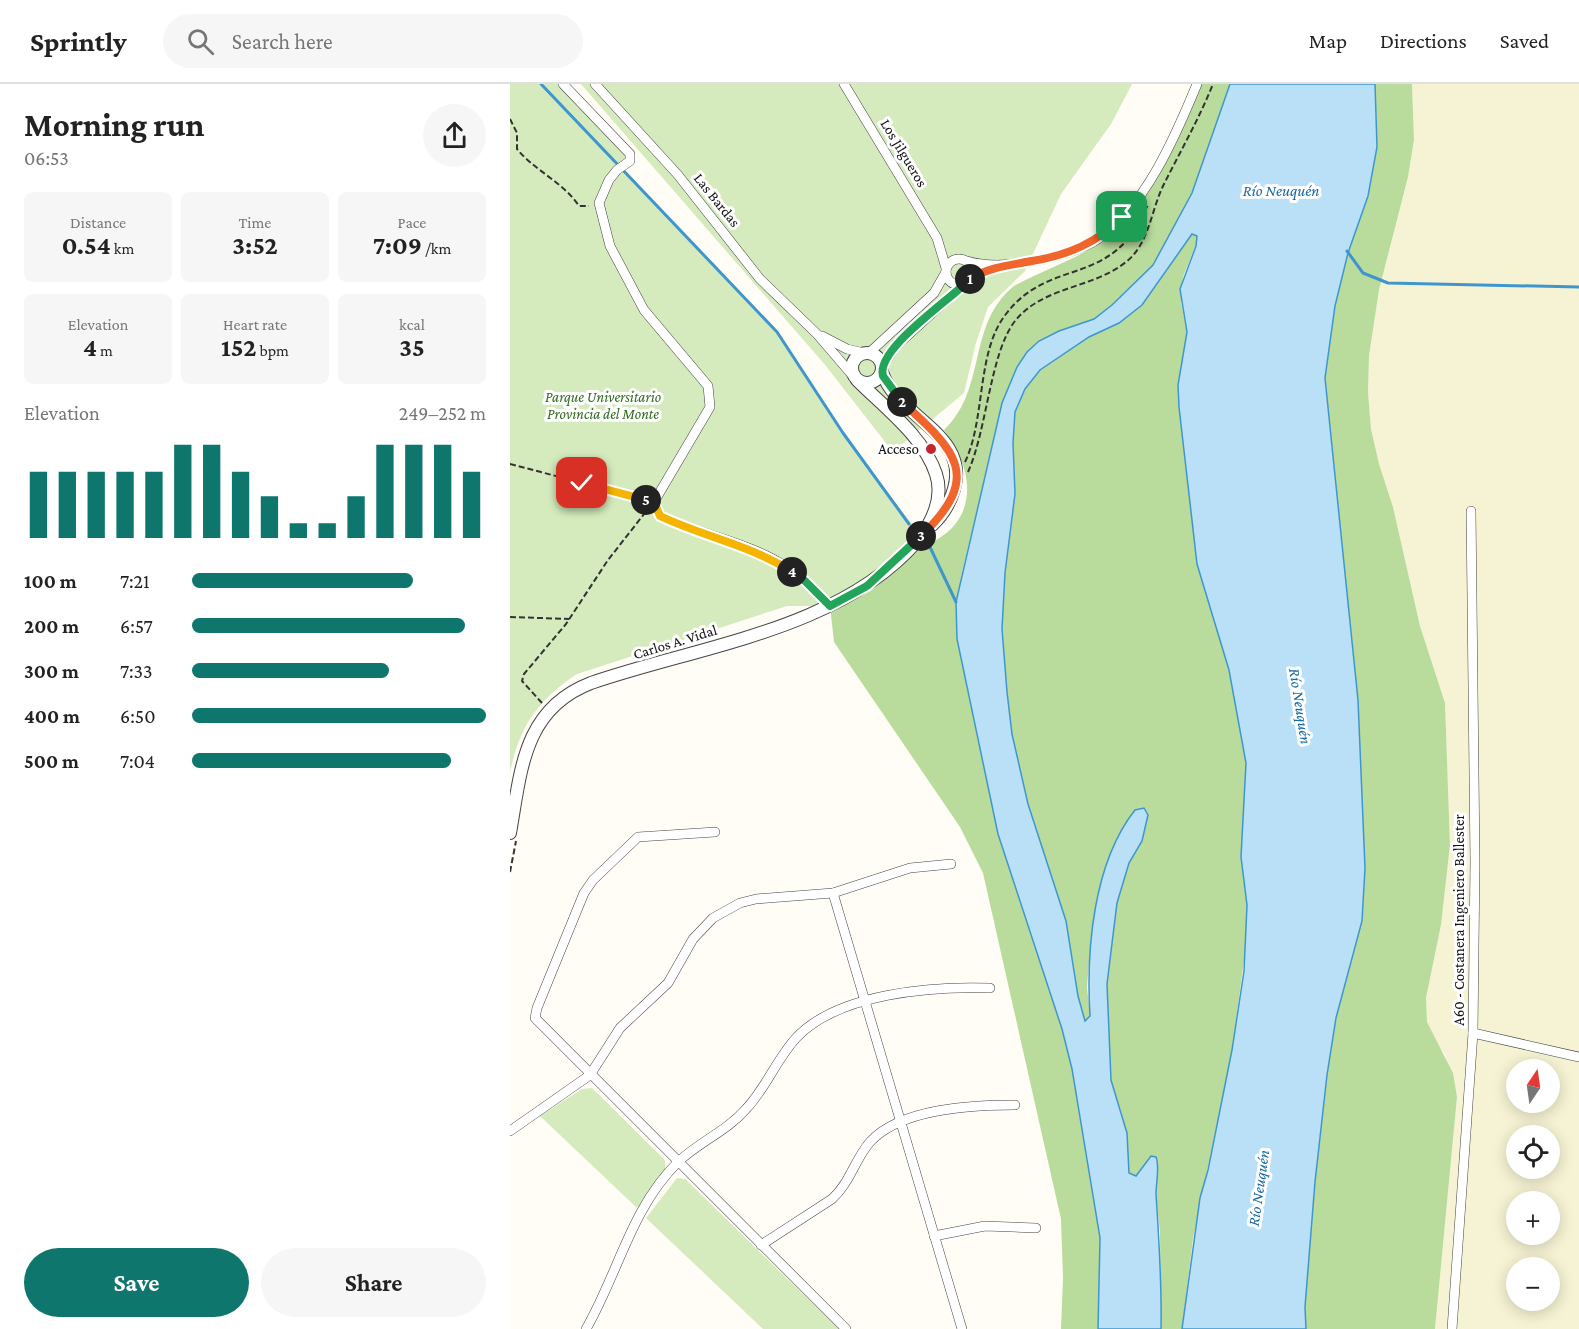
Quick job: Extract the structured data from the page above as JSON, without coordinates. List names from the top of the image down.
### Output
{
  "streets": {
    "street": [
      "Los Jilgueros",
      "Las Bardas",
      "Carlos A. Vidal",
      "A60 - Costanera Ingeniero Ballester"
    ]
  },
  "water": ["Río Neuquén"],
  "parks": ["Parque Universitario Provincia del Monte"],
  "places": ["Acceso"],
  "north": "top",
  "page": {
    "header": "Sprintly",
    "search": "Search here",
    "nav": ["Map", "Directions", "Saved"],
    "heading": ["Morning run", "06:53"],
    "stats": [
      ["Distance", "0.54 km"],
      ["Time", "3:52"],
      ["Pace", "7:09 /km"],
      ["Elevation", "4 m"],
      ["Heart rate", "152 bpm"],
      ["kcal", "35"]
    ],
    "pins": [
      "1",
      "2",
      "5",
      "3",
      "4"
    ],
    "chart": ["Elevation", "249–252 m"],
    "list": [
      {
        "name": "100 m",
        "note": "7:21"
      },
      {
        "name": "200 m",
        "note": "6:57"
      },
      {
        "name": "300 m",
        "note": "7:33"
      },
      {
        "name": "400 m",
        "note": "6:50"
      },
      {
        "name": "500 m",
        "note": "7:04"
      }
    ],
    "map_buttons": ["+", "−"],
    "buttons": ["Save", "Share"]
  }
}
